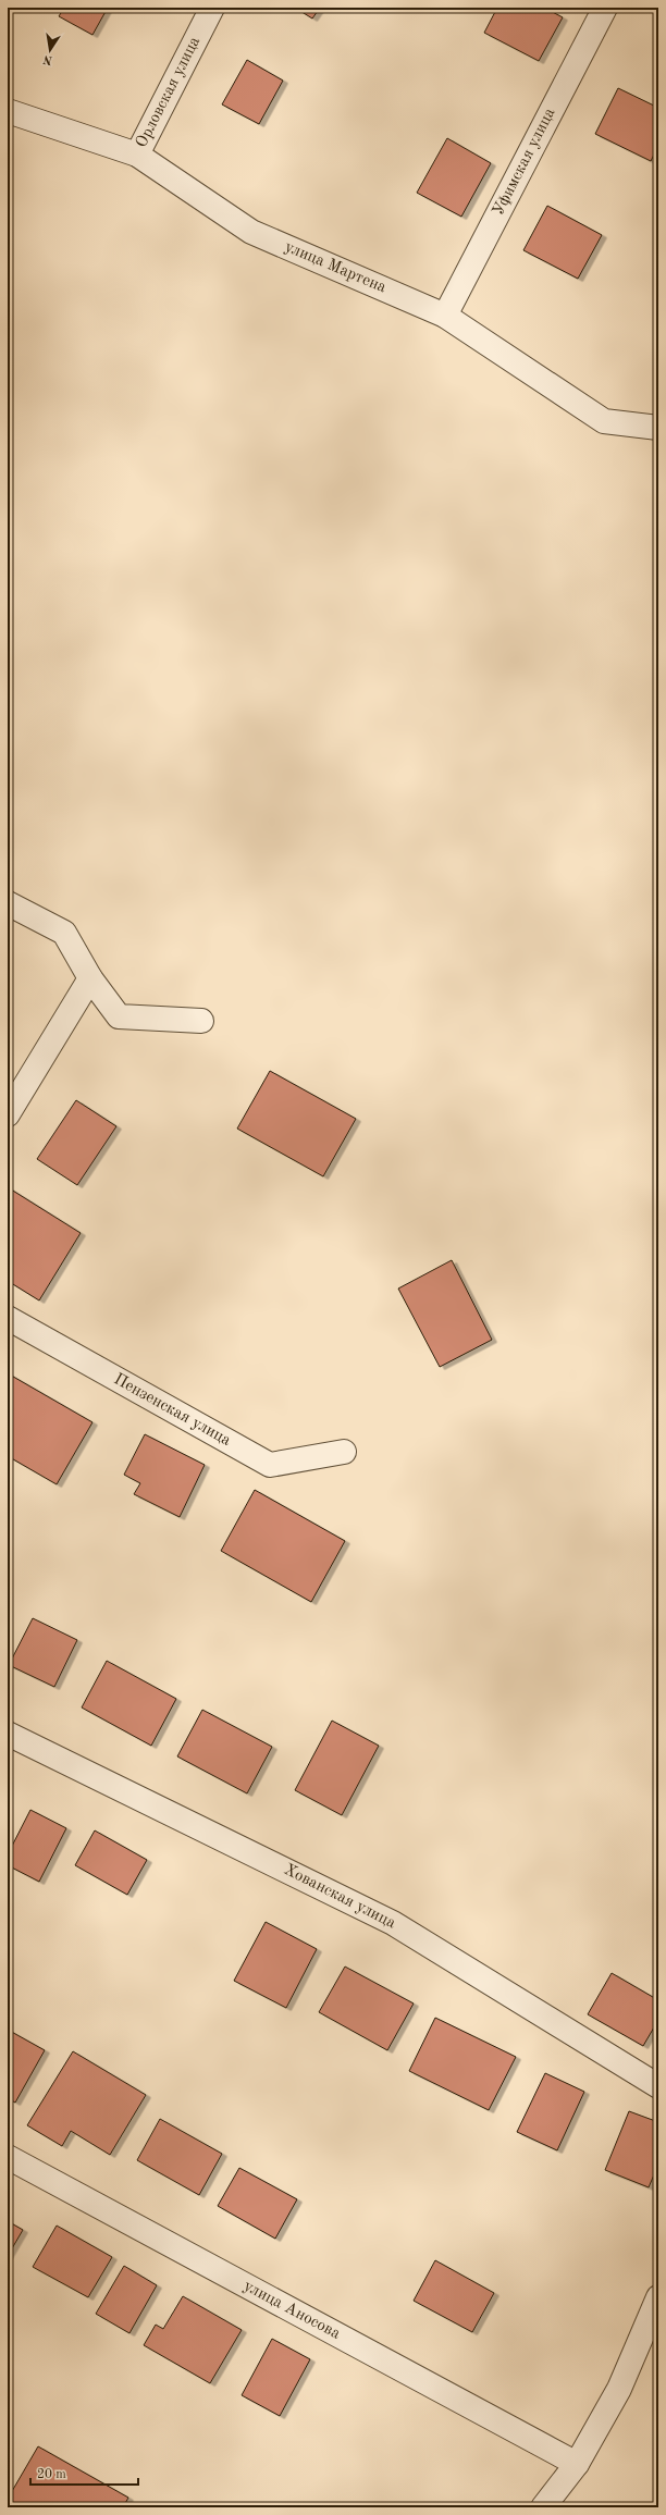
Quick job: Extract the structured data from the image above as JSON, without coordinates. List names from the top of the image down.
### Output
{
  "streets": {
    "street": [
      "Орловская улица",
      "Уфимская улица",
      "улица Мартена",
      "Пензенская улица",
      "Хованская улица",
      "улица Аносова"
    ]
  },
  "crossings": [
    ["Орловская улица", "улица Мартена"],
    ["Уфимская улица", "улица Мартена"]
  ],
  "scale_bar": "20 m",
  "north": "bottom"
}
